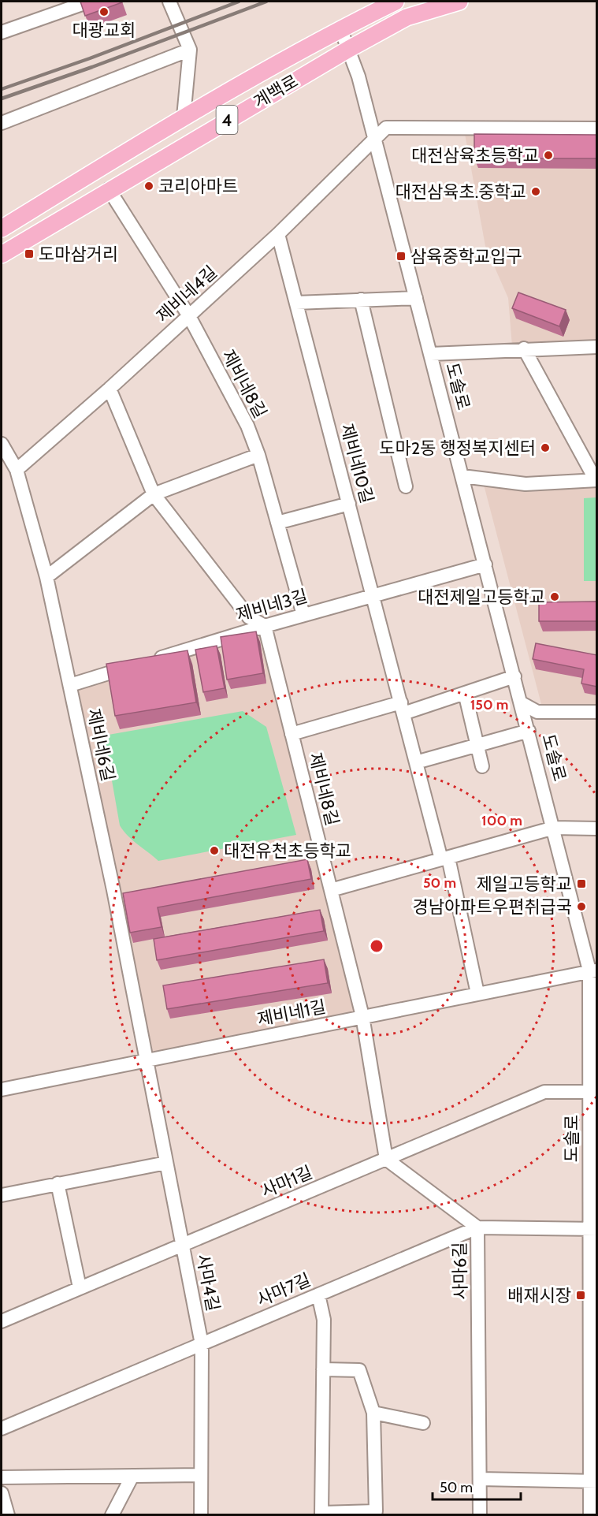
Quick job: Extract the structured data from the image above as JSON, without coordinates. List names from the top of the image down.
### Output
{
  "streets": {
    "main road": ["계백로", "4"],
    "street": [
      "제비네4길",
      "제비네8길",
      "도솔로",
      "제비네10길",
      "제비네3길",
      "제비네6길",
      "제비네1길",
      "사마1길",
      "사마6길",
      "사마4길",
      "사마7길"
    ]
  },
  "crossings": [
    ["계백로", "제비네8길"],
    ["계백로", "도솔로"],
    ["제비네4길", "제비네8길"],
    ["제비네4길", "도솔로"],
    ["제비네4길", "제비네10길"],
    ["제비네4길", "제비네6길"],
    ["제비네8길", "제비네3길"],
    ["제비네8길", "제비네1길"],
    ["도솔로", "제비네3길"],
    ["도솔로", "제비네1길"],
    ["도솔로", "사마1길"],
    ["도솔로", "사마7길"],
    ["제비네10길", "제비네3길"],
    ["제비네10길", "제비네1길"],
    ["제비네3길", "제비네6길"],
    ["제비네6길", "제비네1길"],
    ["제비네6길", "사마4길"],
    ["제비네1길", "사마4길"],
    ["사마1길", "사마6길"],
    ["사마1길", "사마4길"],
    ["사마6길", "사마7길"],
    ["사마4길", "사마7길"]
  ],
  "places": {
    "other": [
      "대광교회",
      "대전삼육초등학교",
      "코리아마트",
      "대전삼육초.중학교",
      "도마2동 행정복지센터",
      "대전제일고등학교",
      "대전유천초등학교",
      "경남아파트우편취급국"
    ],
    "transit": [
      "도마삼거리",
      "삼육중학교입구",
      "제일고등학교",
      "배재시장"
    ]
  },
  "scale_bar": "50 m",
  "rings": ["150 m", "100 m", "50 m"]
}
